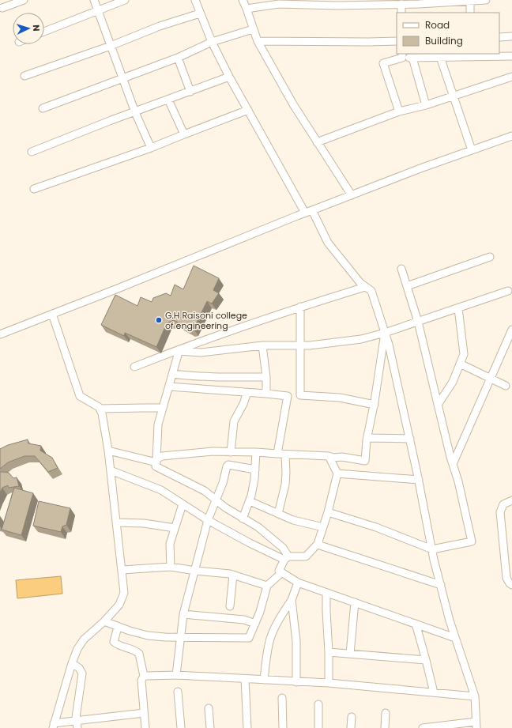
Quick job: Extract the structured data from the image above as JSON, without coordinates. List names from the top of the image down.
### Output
{
  "places": ["G.H Raisoni college of engineering"],
  "legend": ["Road", "Building"],
  "north": "right"
}
